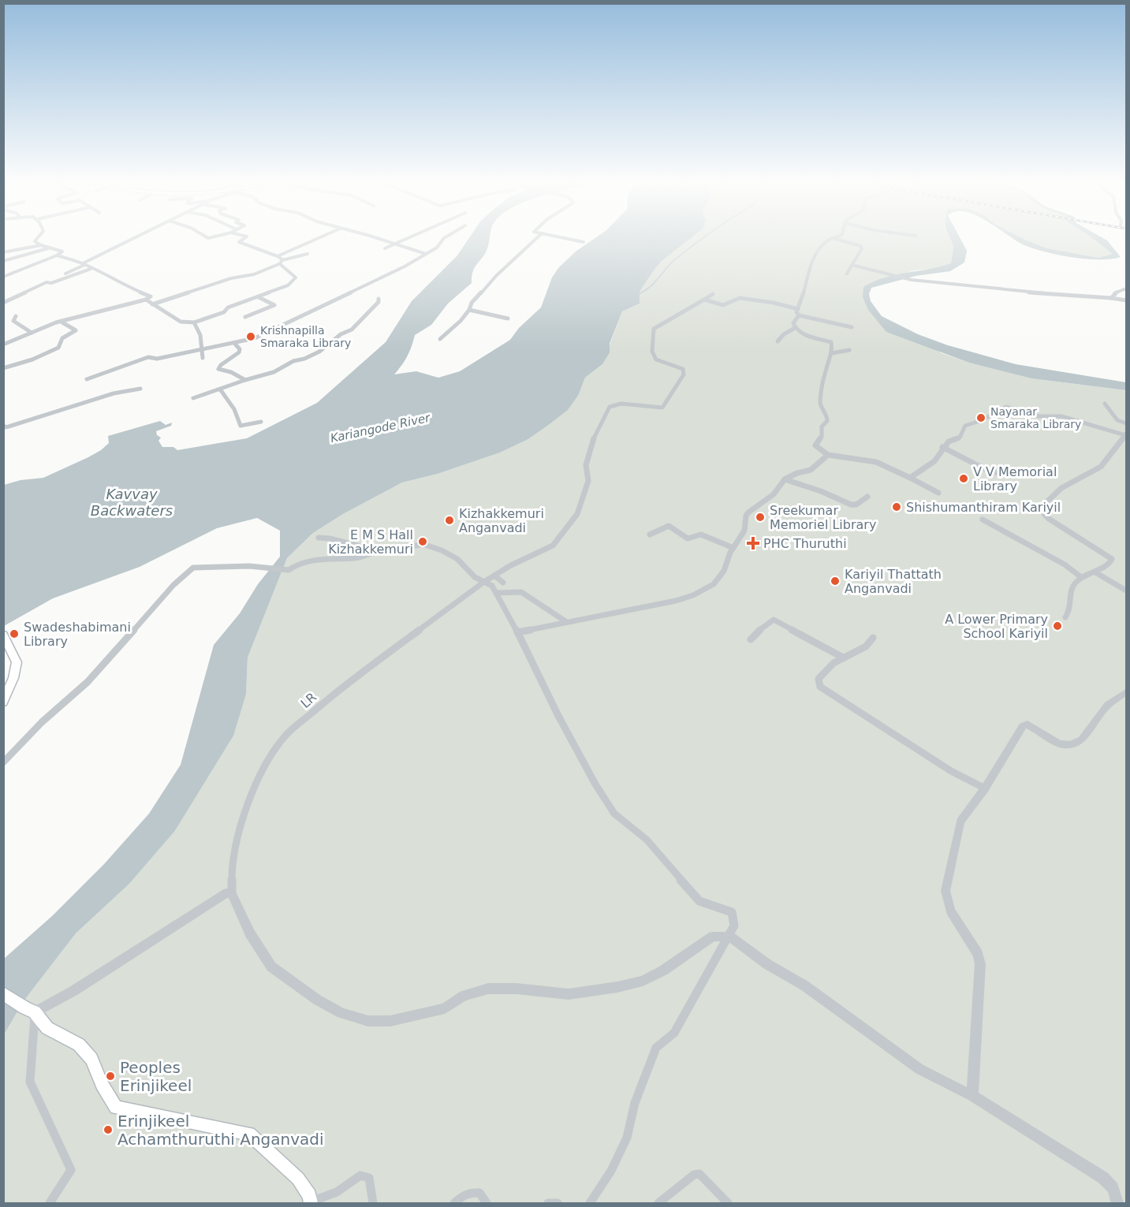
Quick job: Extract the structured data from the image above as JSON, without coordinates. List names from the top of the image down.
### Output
{
  "streets": {
    "street": ["LR"]
  },
  "water": ["Kariangode River", "Kavvay Backwaters"],
  "places": {
    "other": [
      "Krishnapilla Smaraka Library",
      "Nayanar Smaraka Library",
      "V V Memorial Library",
      "Shishumanthiram Kariyil",
      "Sreekumar Memoriel Library",
      "Kizhakkemuri Anganvadi",
      "E M S Hall Kizhakkemuri",
      "Kariyil Thattath Anganvadi",
      "A Lower Primary School Kariyil",
      "Swadeshabimani Library",
      "Peoples Erinjikeel",
      "Erinjikeel Achamthuruthi Anganvadi"
    ],
    "health": ["PHC Thuruthi"]
  }
}
